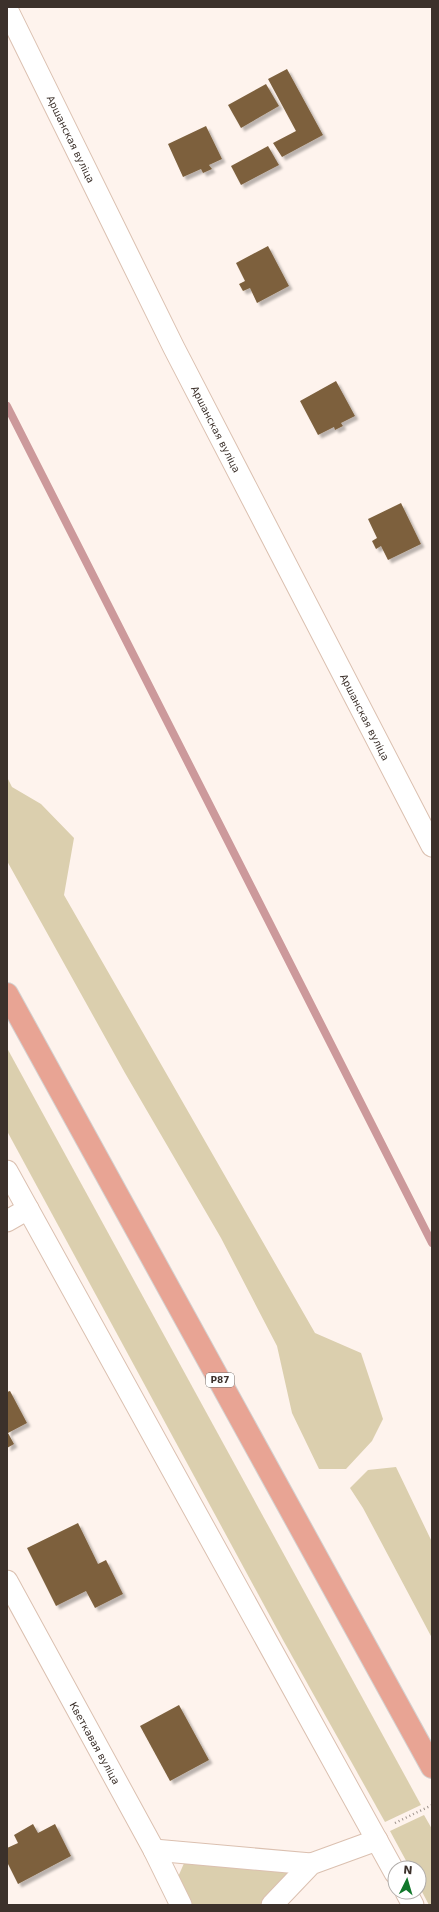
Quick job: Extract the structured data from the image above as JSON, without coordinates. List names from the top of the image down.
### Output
{
  "streets": {
    "main road": ["Р87"],
    "street": ["Аршанская вуліца", "Кветкавая вуліца"]
  },
  "north": "top"
}
